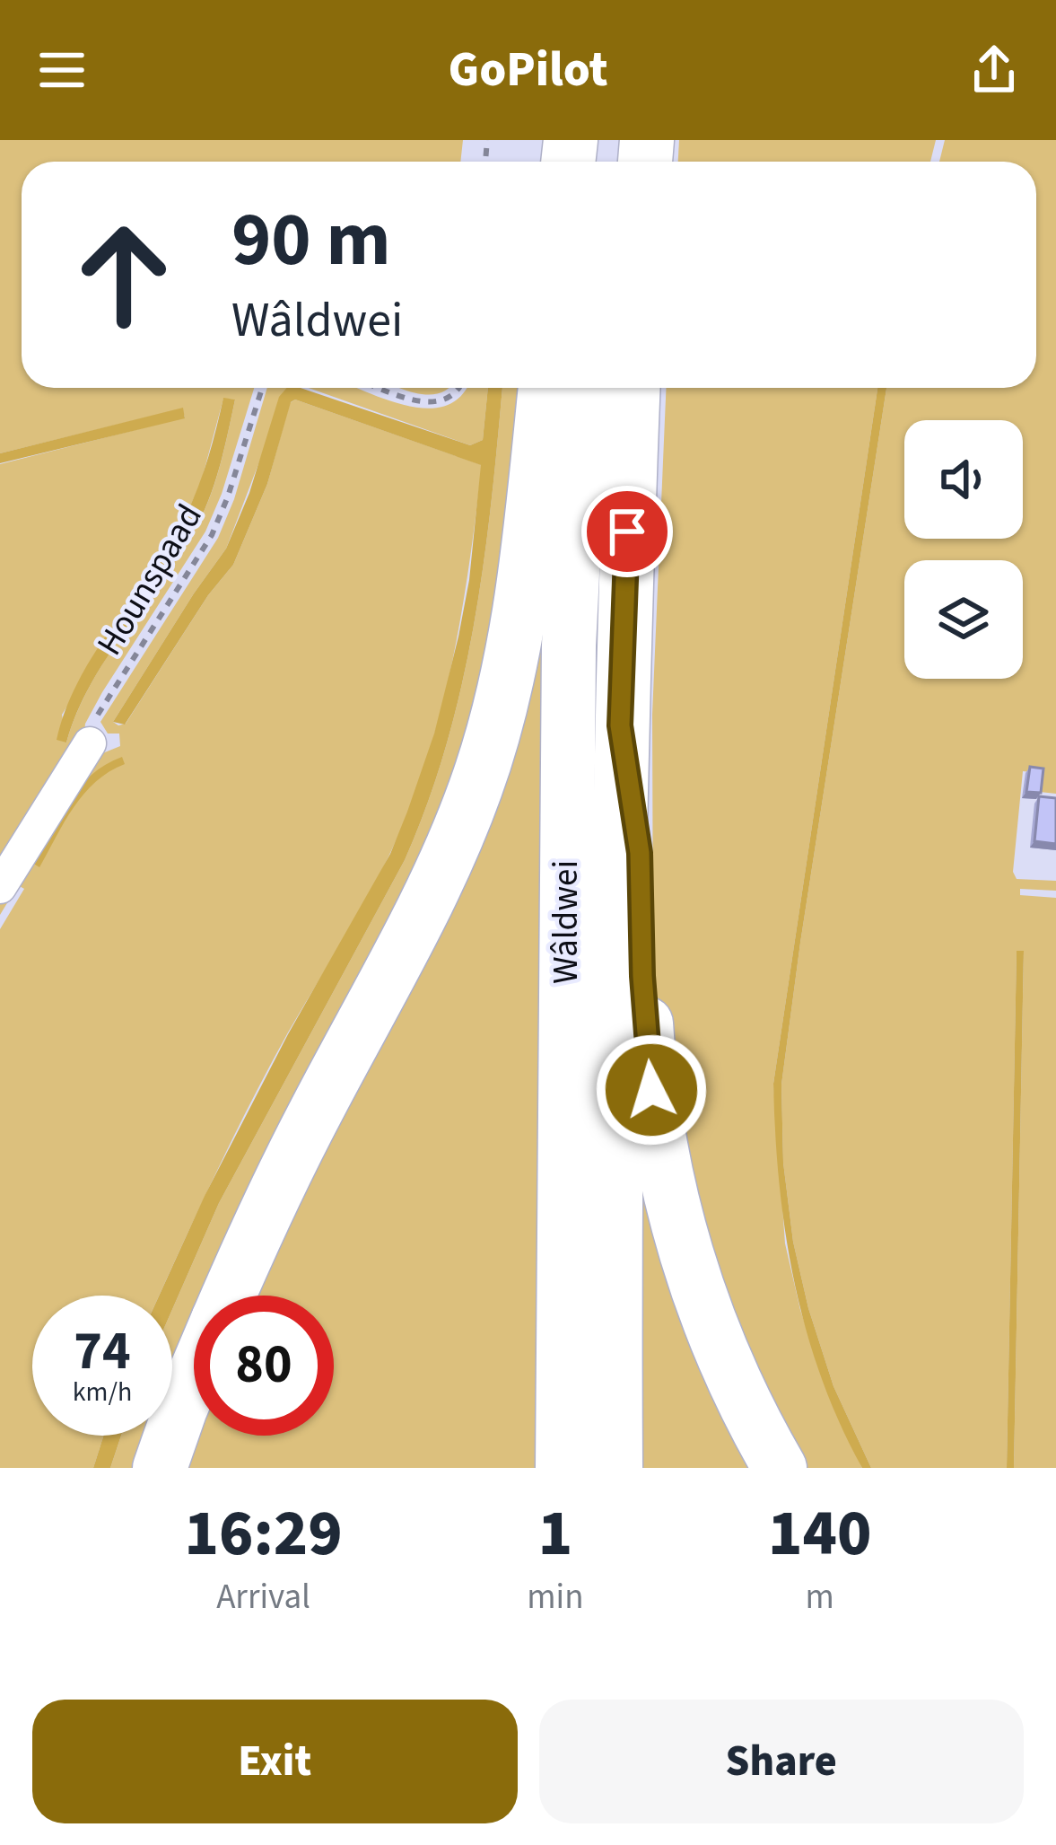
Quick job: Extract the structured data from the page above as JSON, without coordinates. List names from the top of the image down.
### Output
{
  "streets": {
    "highway": ["Wâldwei"],
    "path": ["Hounspaad"]
  },
  "page": {
    "header": "GoPilot",
    "turn": ["90 m", "Wâldwei"],
    "speed": "74 km/h",
    "limit": "80",
    "eta": [
      "16:29",
      "Arrival",
      "1",
      "min",
      "140",
      "m"
    ],
    "buttons": ["Exit", "Share"]
  }
}
